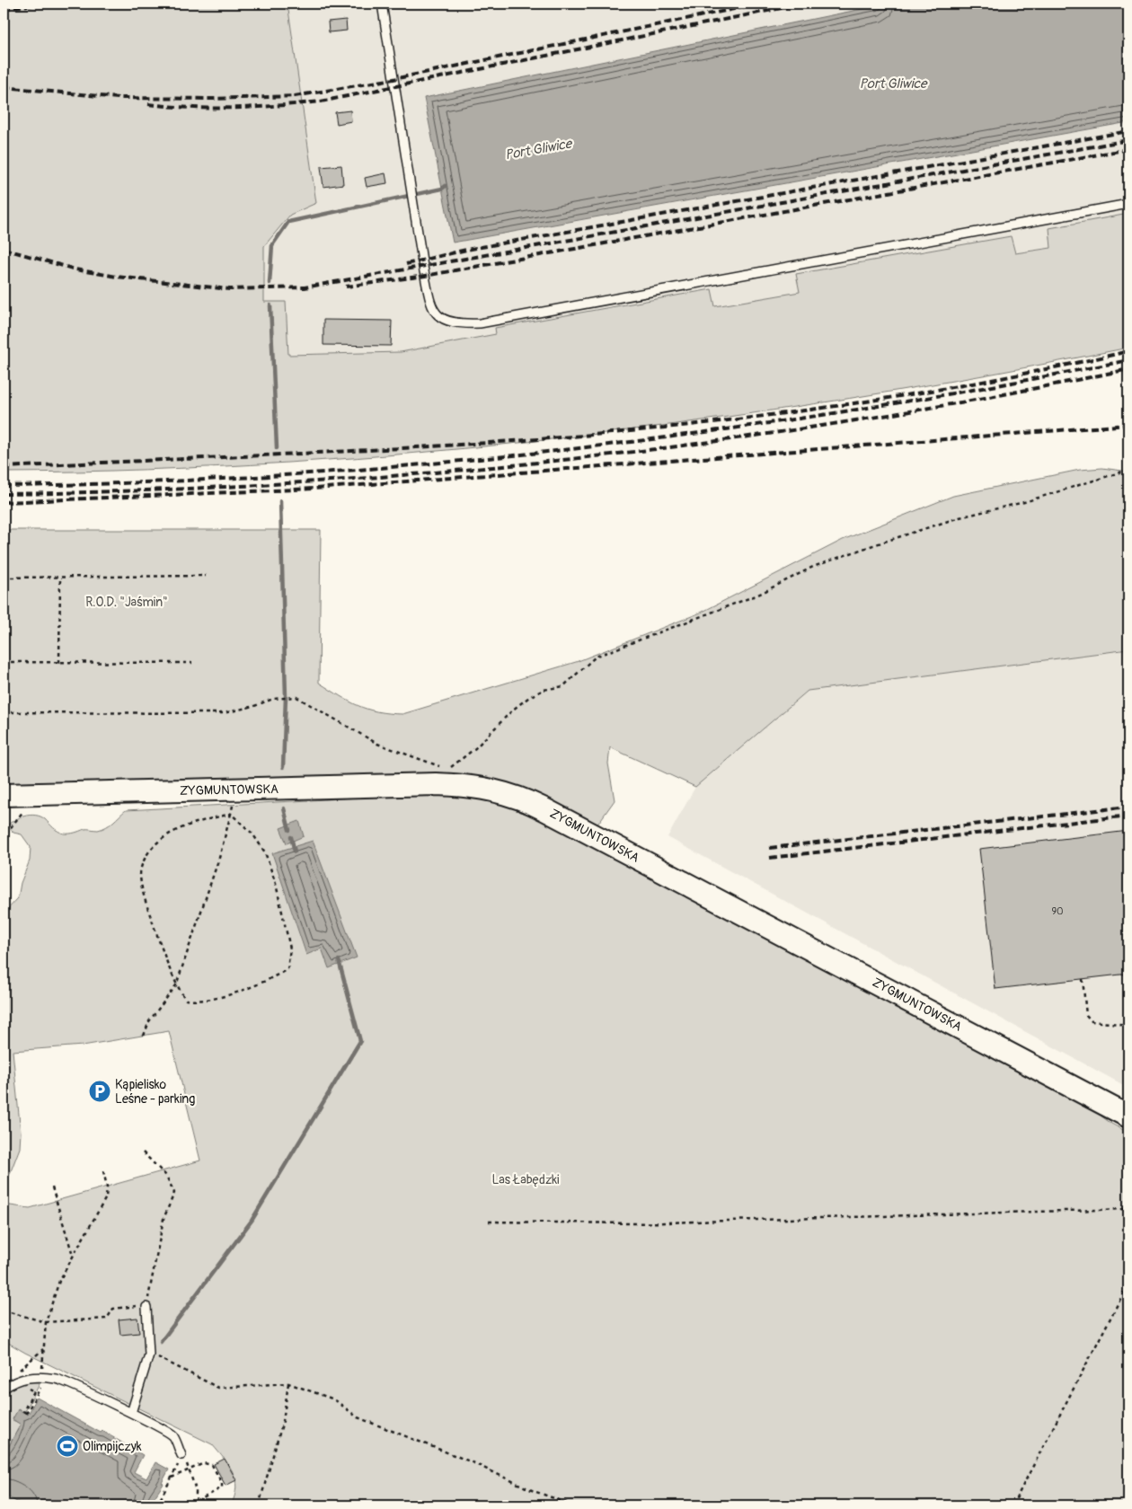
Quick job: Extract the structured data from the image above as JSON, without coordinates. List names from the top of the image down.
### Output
{
  "streets": {
    "street": ["ZYGMUNTOWSKA"]
  },
  "water": ["Port Gliwice"],
  "parks": ["R.O.D. \"Jaśmin\"", "Las Łabędzki"],
  "places": {
    "parking": ["Kąpielisko Leśne - parking"],
    "sports": ["Olimpijczyk"]
  },
  "house_numbers": ["90"]
}
